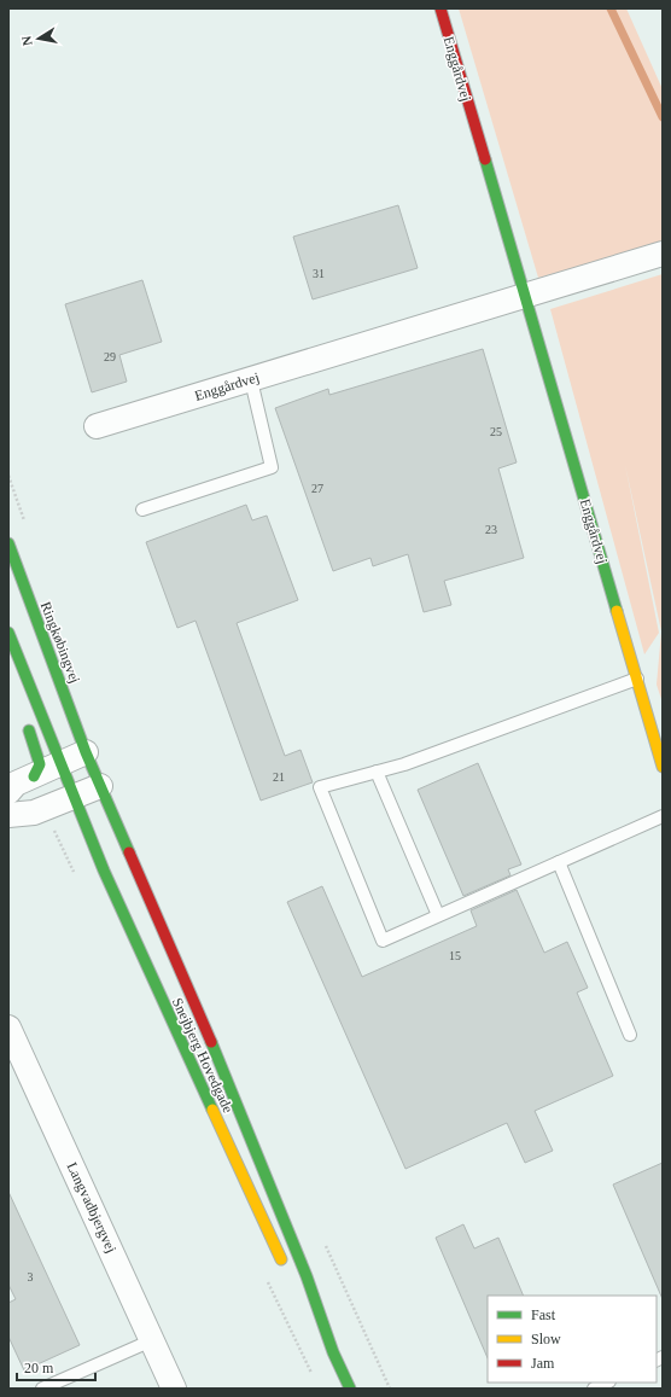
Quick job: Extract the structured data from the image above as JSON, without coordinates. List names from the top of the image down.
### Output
{
  "streets": {
    "street": [
      "Enggårdvej",
      "Ringkøbingvej",
      "Snejbjerg Hovedgade",
      "Langvadbjergvej"
    ]
  },
  "crossings": [
    ["Ringkøbingvej", "Snejbjerg Hovedgade"]
  ],
  "house_numbers": [
    "31",
    "29",
    "25",
    "27",
    "23",
    "21",
    "15",
    "3"
  ],
  "legend": ["Fast", "Slow", "Jam"],
  "scale_bar": "20 m",
  "north": "left"
}
